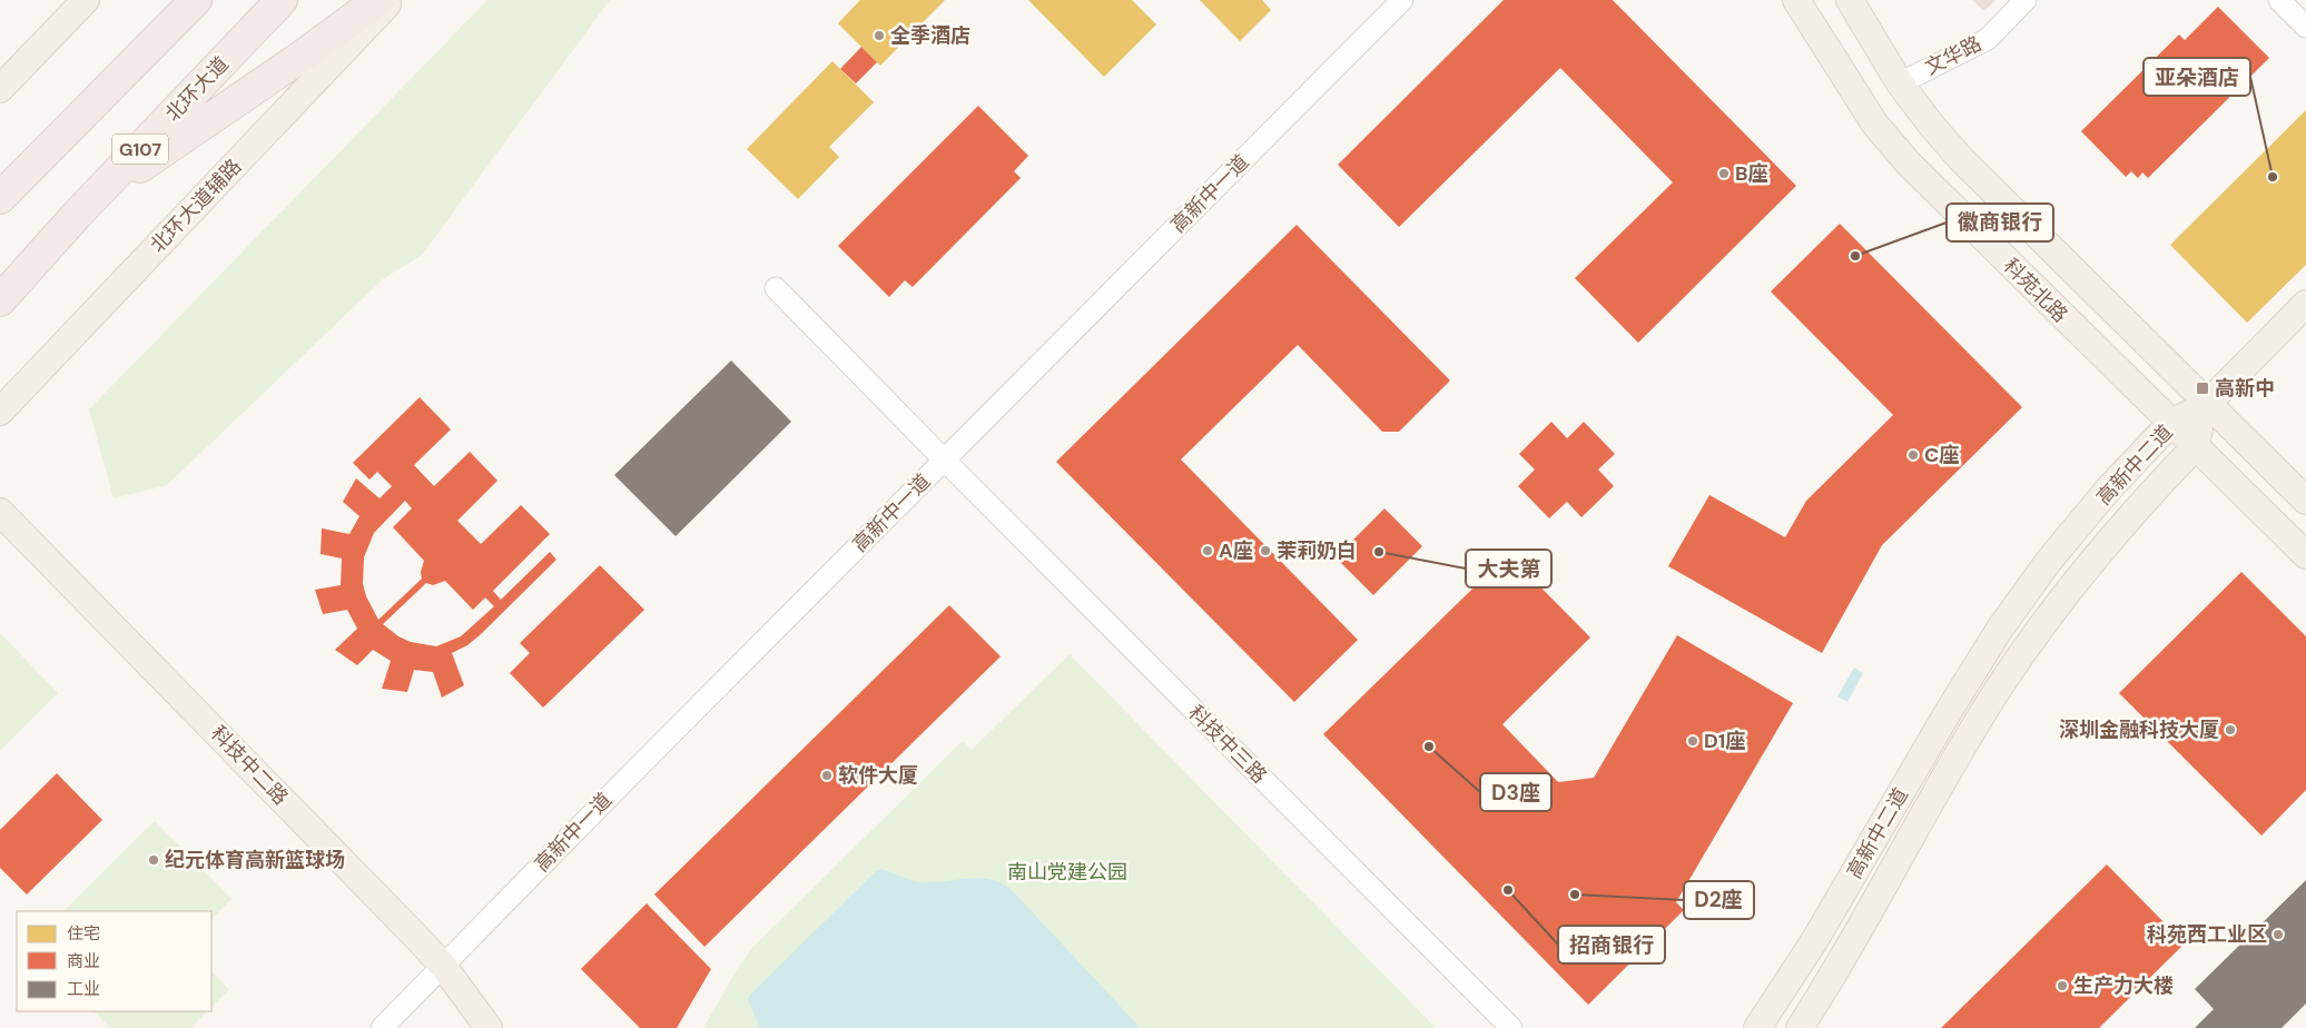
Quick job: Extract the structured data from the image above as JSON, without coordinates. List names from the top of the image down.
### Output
{
  "streets": {
    "highway": ["北环大道", "G107"],
    "main road": [
      "北环大道辅路",
      "科苑北路",
      "高新中二道",
      "科技中二路"
    ],
    "street": ["文华路", "高新中一道", "科技中三路"]
  },
  "crossings": [
    ["文华路", "科苑北路"],
    ["高新中一道", "科技中三路"],
    ["高新中一道", "科技中二路"],
    ["科苑北路", "高新中二道"]
  ],
  "parks": ["南山党建公园"],
  "places": {
    "other": [
      "全季酒店",
      "B座",
      "亚朵酒店",
      "徽商银行",
      "C座",
      "A座",
      "茉莉奶白",
      "大夫第",
      "深圳金融科技大厦",
      "D1座",
      "D3座",
      "软件大厦",
      "纪元体育高新篮球场",
      "招商银行",
      "D2座",
      "科苑西工业区",
      "生产力大楼"
    ],
    "transit": ["高新中"]
  },
  "legend": ["住宅", "商业", "工业"]
}
